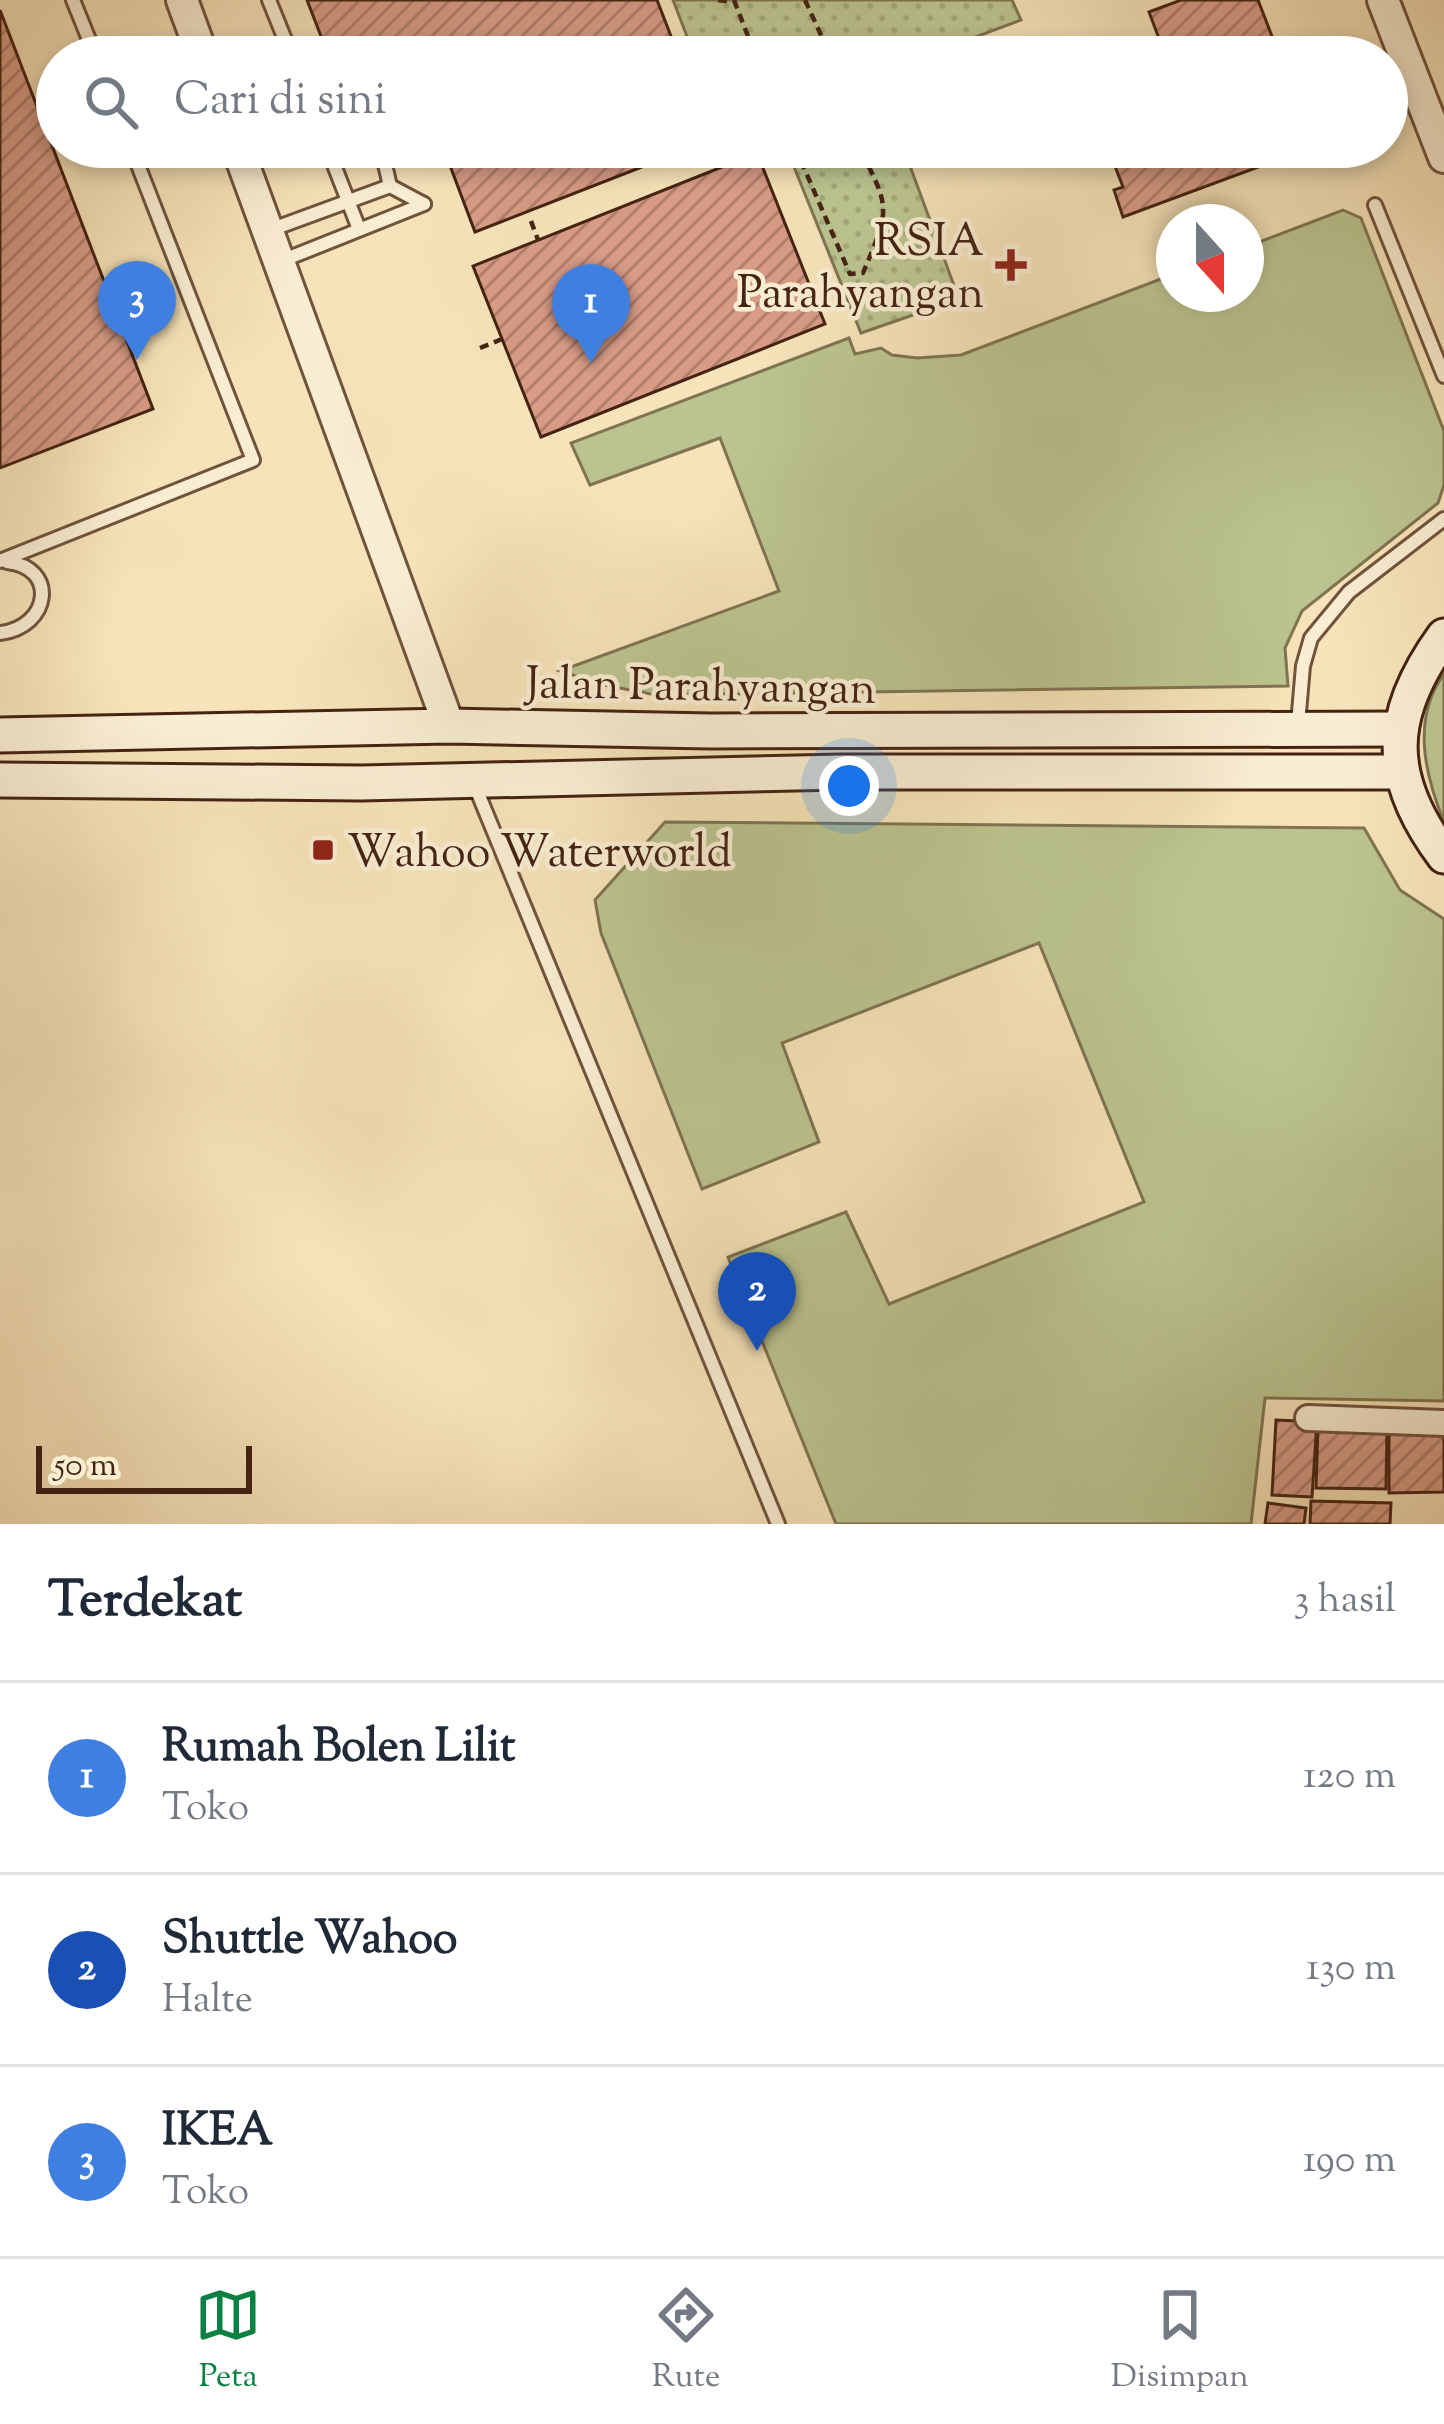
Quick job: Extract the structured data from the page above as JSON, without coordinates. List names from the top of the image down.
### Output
{
  "streets": {
    "main road": ["Jalan Parahyangan"]
  },
  "places": {
    "health": ["RSIA Parahyangan"],
    "transit": ["Wahoo Waterworld"]
  },
  "scale_bar": "50 m",
  "north": "bottom",
  "page": {
    "search": "Cari di sini",
    "pins": ["3", "1", "2"],
    "scale": "50 m",
    "heading": ["Terdekat", "3 hasil"],
    "list": [
      {
        "mark": "1",
        "name": "Rumah Bolen Lilit",
        "note": "Toko",
        "value": "120 m"
      },
      {
        "mark": "2",
        "name": "Shuttle Wahoo",
        "note": "Halte",
        "value": "130 m"
      },
      {
        "mark": "3",
        "name": "IKEA",
        "note": "Toko",
        "value": "190 m"
      }
    ],
    "nav": ["Peta", "Rute", "Disimpan"]
  }
}
